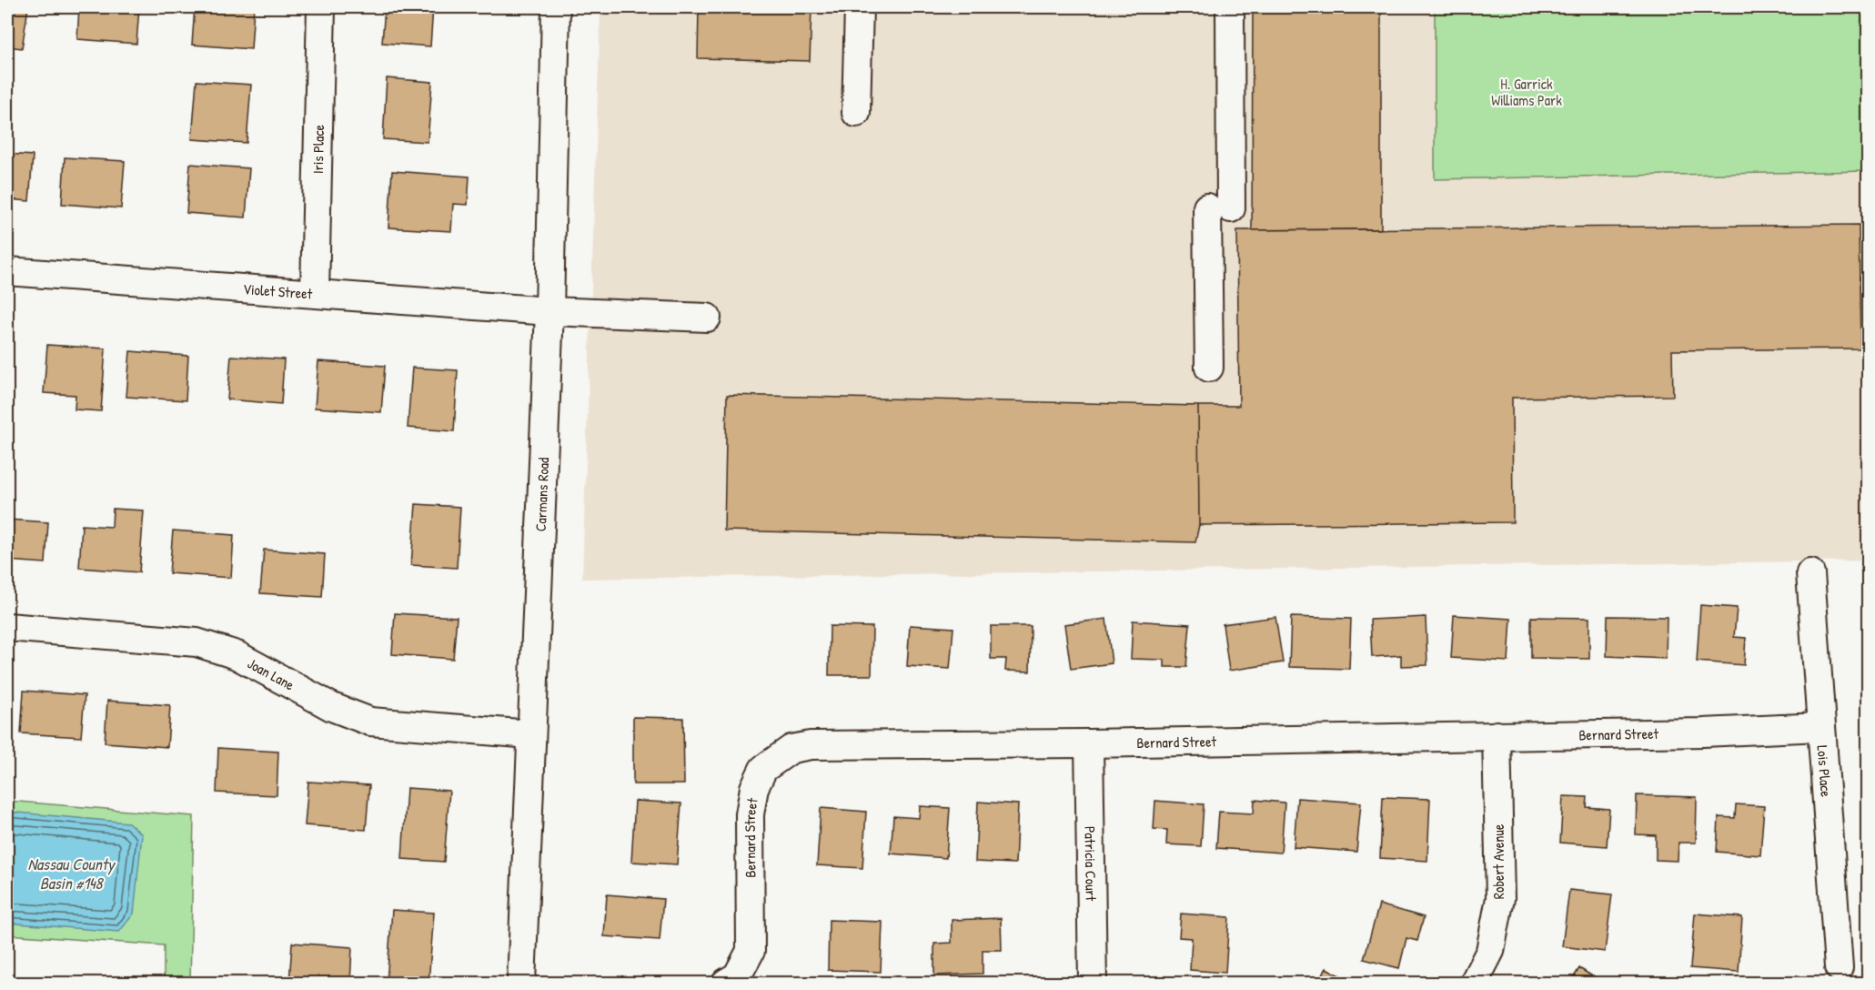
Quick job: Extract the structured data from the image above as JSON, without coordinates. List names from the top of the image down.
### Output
{
  "streets": {
    "street": [
      "Iris Place",
      "Violet Street",
      "Carmans Road",
      "Joan Lane",
      "Bernard Street",
      "Lois Place",
      "Robert Avenue",
      "Patricia Court"
    ]
  },
  "crossings": [
    ["Iris Place", "Violet Street"],
    ["Violet Street", "Carmans Road"],
    ["Carmans Road", "Joan Lane"],
    ["Bernard Street", "Lois Place"],
    ["Bernard Street", "Robert Avenue"],
    ["Bernard Street", "Patricia Court"]
  ],
  "water": ["Nassau County Basin #148"],
  "parks": ["H. Garrick Williams Park"]
}
